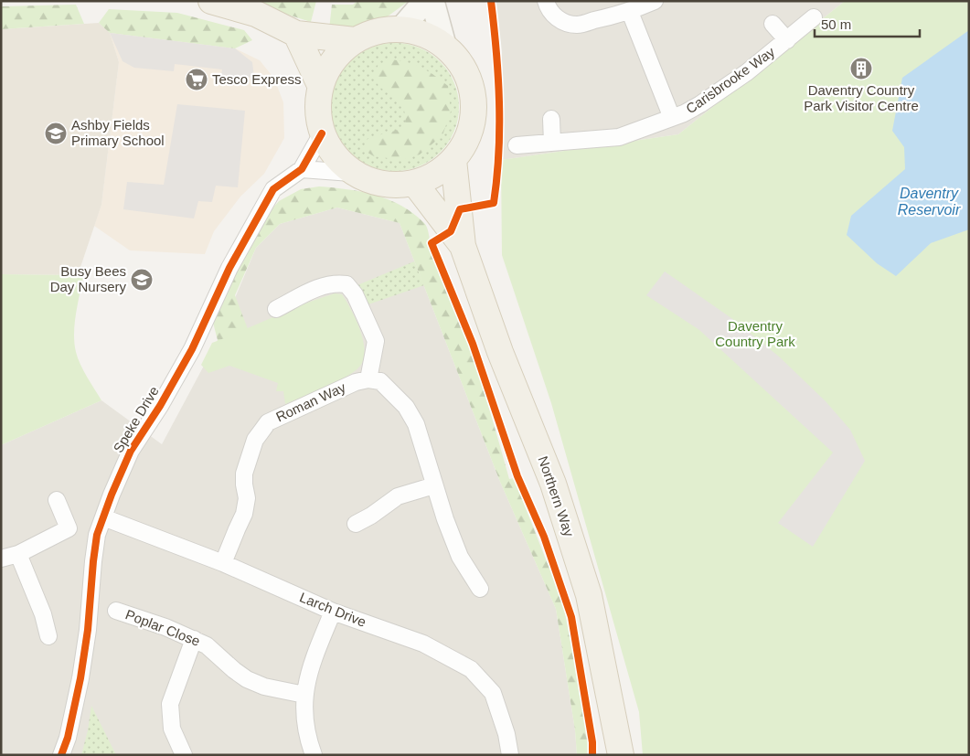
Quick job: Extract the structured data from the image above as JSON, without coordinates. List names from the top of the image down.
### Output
{
  "streets": {
    "main road": ["Northern Way"],
    "street": [
      "Carisbrooke Way",
      "Roman Way",
      "Speke Drive",
      "Larch Drive",
      "Poplar Close"
    ]
  },
  "crossings": [
    ["Roman Way", "Larch Drive"],
    ["Speke Drive", "Larch Drive"]
  ],
  "water": ["Daventry Reservoir"],
  "parks": ["Daventry Country Park"],
  "places": {
    "building": ["Daventry Country Park Visitor Centre"],
    "supermarket": ["Tesco Express"],
    "school or university": ["Ashby Fields Primary School", "Busy Bees Day Nursery"]
  },
  "scale_bar": "50 m"
}
